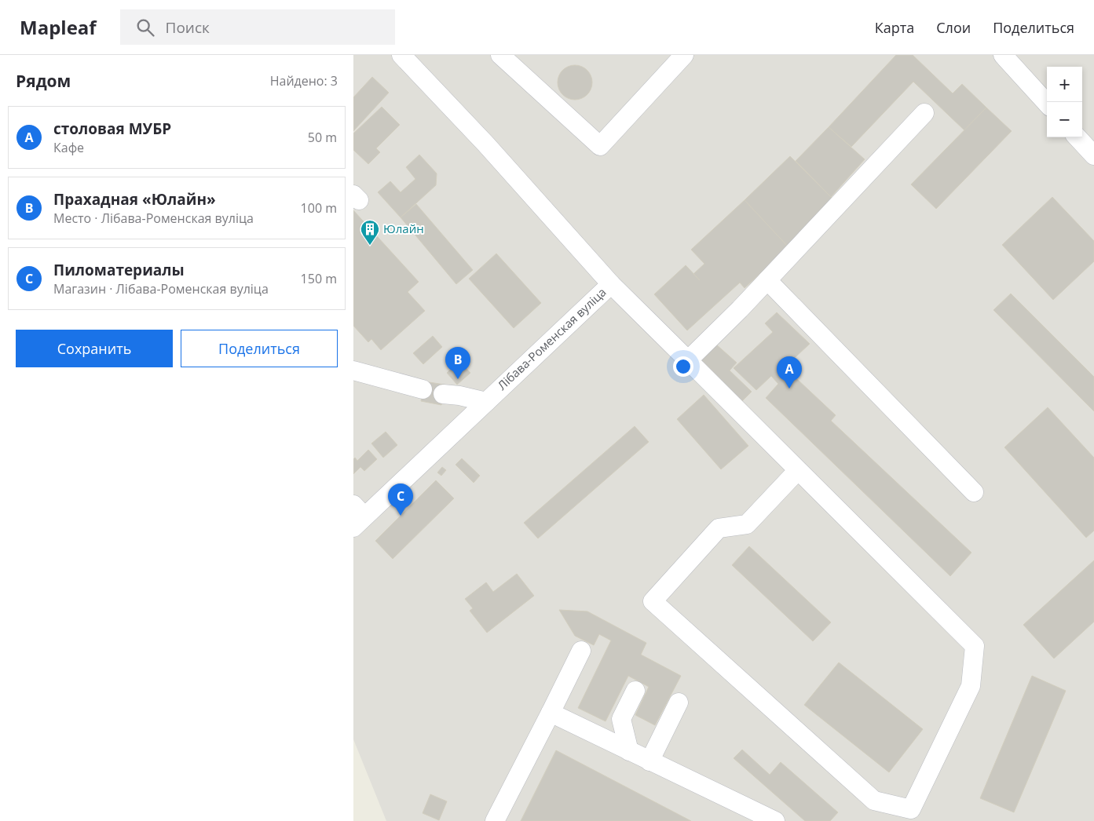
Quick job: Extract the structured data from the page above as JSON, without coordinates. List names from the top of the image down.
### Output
{
  "streets": {
    "street": ["Лібава-Роменская вуліца"]
  },
  "places": {
    "building": ["Юлайн"]
  },
  "page": {
    "header": "Mapleaf",
    "search": "Поиск",
    "nav": ["Карта", "Слои", "Поделиться"],
    "heading": ["Рядом", "Найдено: 3"],
    "map_buttons": ["+", "−"],
    "list": [
      {
        "mark": "A",
        "name": "столовая МУБР",
        "note": "Кафе",
        "value": "50 m"
      },
      {
        "mark": "B",
        "name": "Прахадная «Юлайн»",
        "note": "Место · Лібава-Роменская вуліца",
        "value": "100 m"
      },
      {
        "mark": "C",
        "name": "Пиломатериалы",
        "note": "Магазин · Лібава-Роменская вуліца",
        "value": "150 m"
      }
    ],
    "buttons": ["Сохранить", "Поделиться"],
    "pins": ["B", "A", "C"]
  }
}
